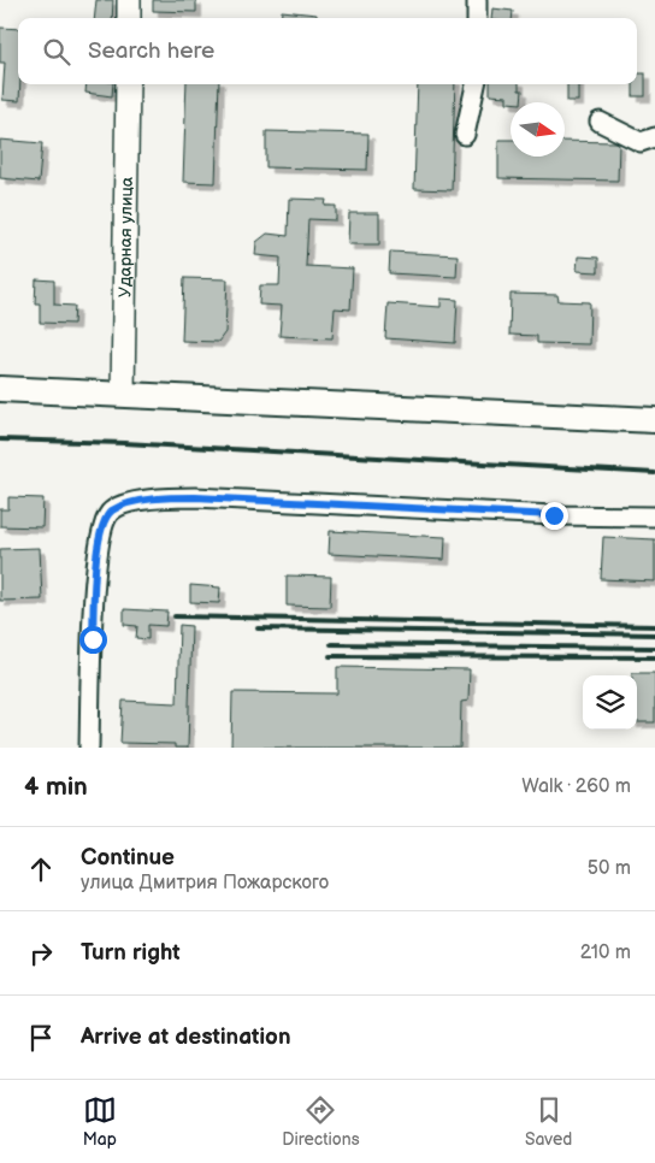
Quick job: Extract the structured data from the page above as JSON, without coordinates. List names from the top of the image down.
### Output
{
  "streets": {
    "street": ["Ударная улица"]
  },
  "north": "right",
  "page": {
    "search": "Search here",
    "heading": ["4 min", "Walk · 260 m"],
    "list": [
      ["Continue", "улица Дмитрия Пожарского", "50 m"],
      ["Turn right", "210 m"],
      "Arrive at destination"
    ],
    "nav": ["Map", "Directions", "Saved"]
  }
}
